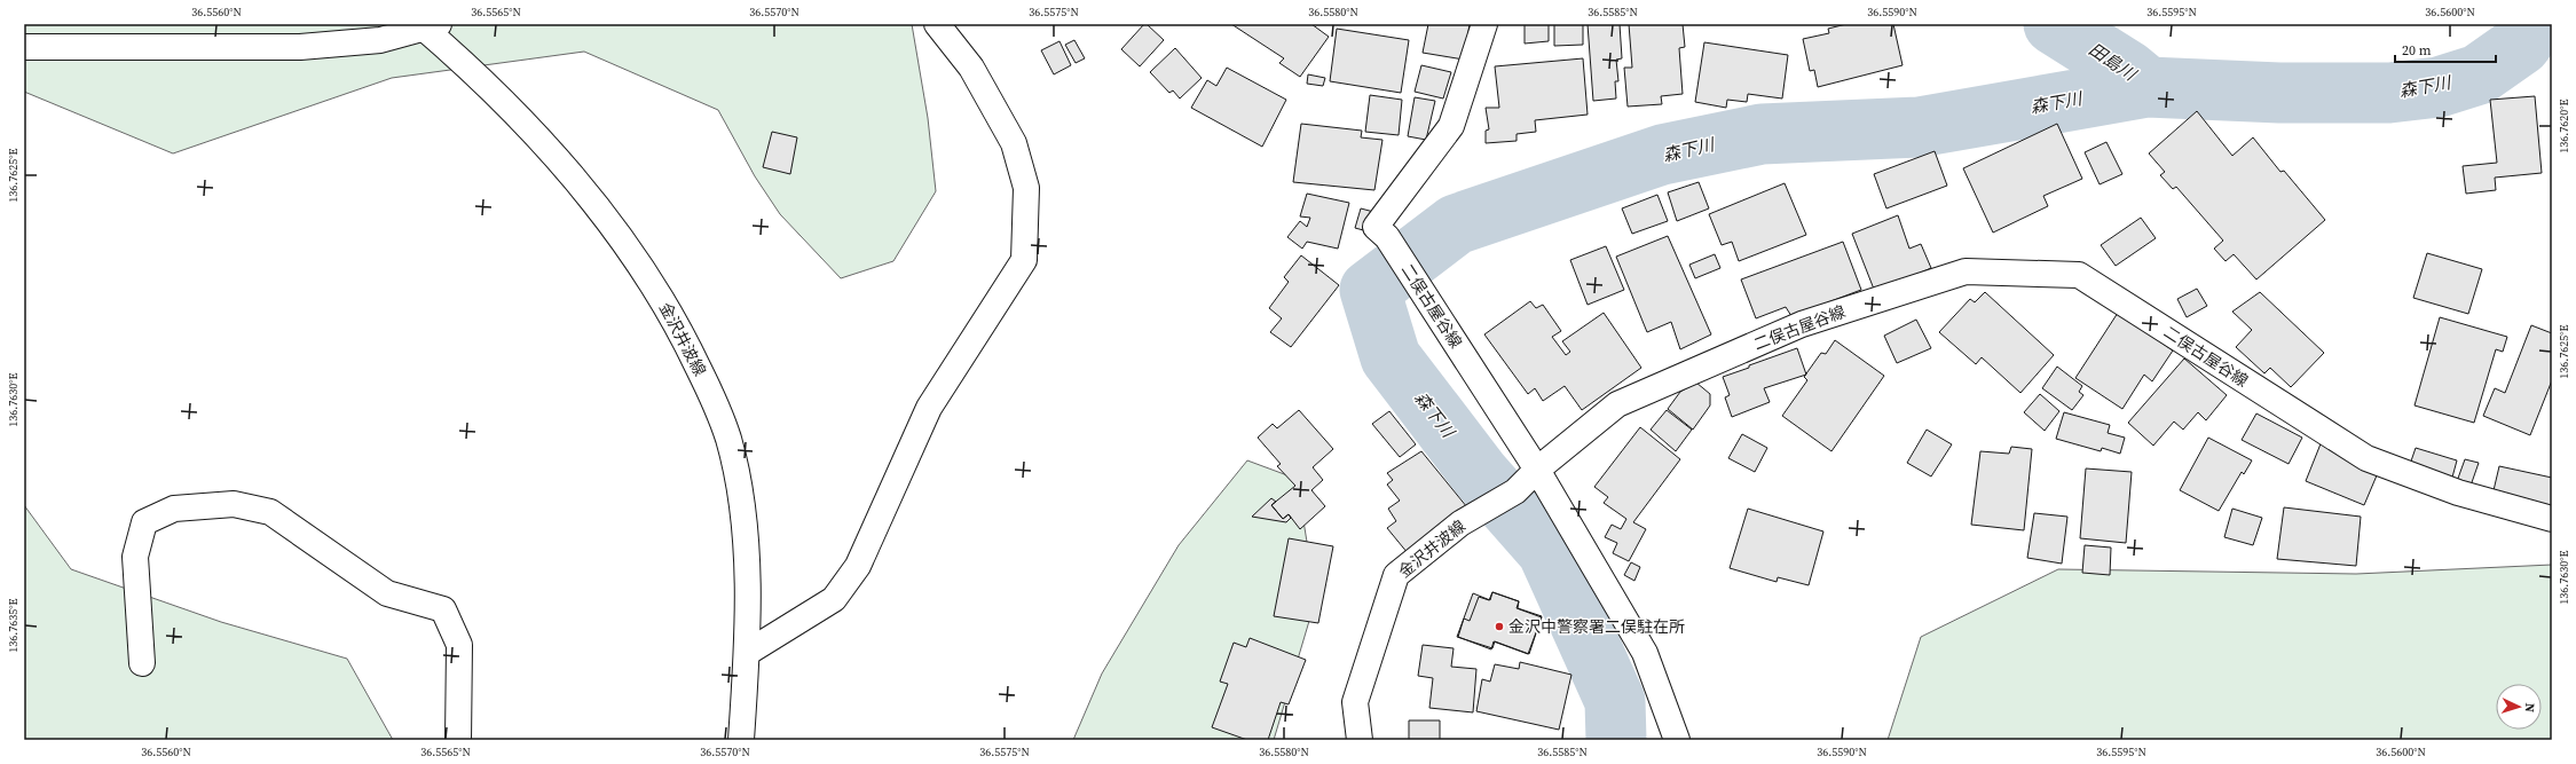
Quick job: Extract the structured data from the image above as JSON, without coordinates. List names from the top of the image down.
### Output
{
  "streets": {
    "main road": ["二俣古屋谷線", "金沢井波線"]
  },
  "crossings": [
    ["二俣古屋谷線", "金沢井波線"]
  ],
  "water": ["田島川", "森下川"],
  "places": ["金沢中警察署二俣駐在所"],
  "scale_bar": "20 m",
  "north": "right",
  "coordinates": [
    "36.5560°N",
    "36.5565°N",
    "36.5570°N",
    "36.5575°N",
    "36.5580°N",
    "36.5585°N",
    "36.5590°N",
    "36.5595°N",
    "36.5600°N",
    "136.7620°E",
    "136.7625°E",
    "136.7630°E",
    "136.7635°E"
  ]
}
